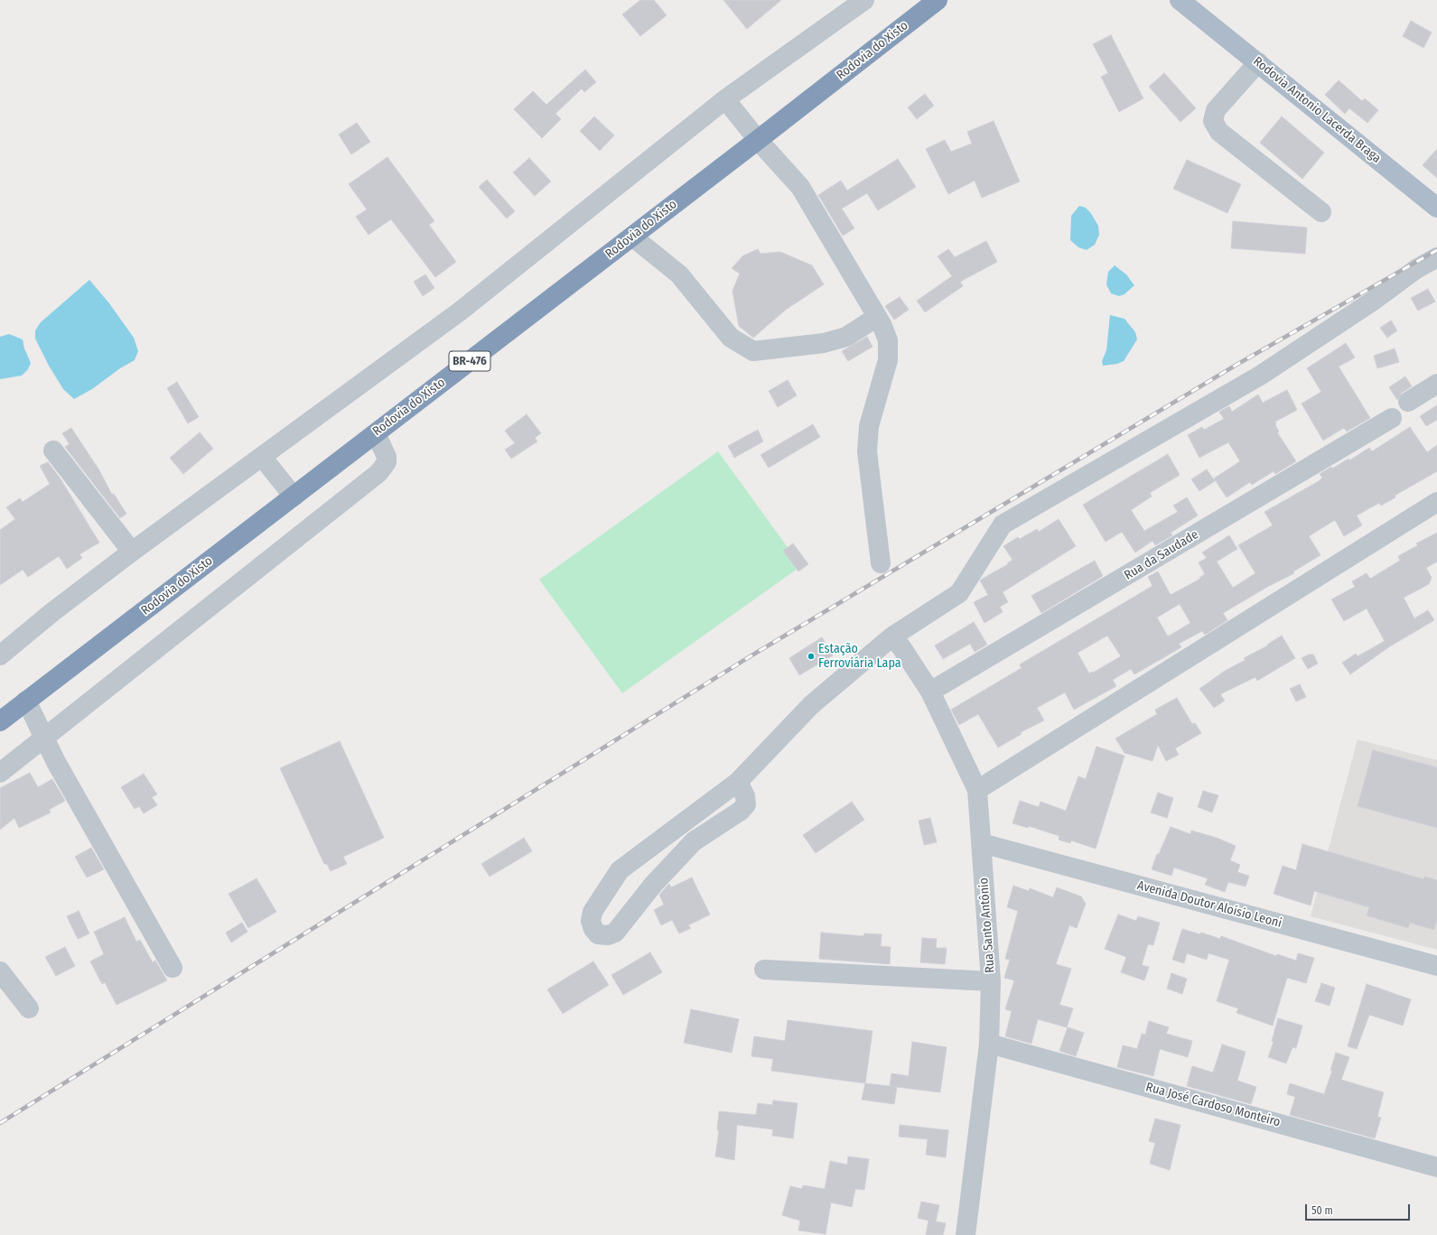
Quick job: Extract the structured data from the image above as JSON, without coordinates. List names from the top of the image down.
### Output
{
  "streets": {
    "highway": ["Rodovia do Xisto", "BR-476"],
    "main road": ["Rodovia Antonio Lacerda Braga"],
    "street": [
      "Rua da Saudade",
      "Avenida Doutor Aloísio Leoni",
      "Rua Santo Antônio",
      "Rua José Cardoso Monteiro"
    ]
  },
  "crossings": [
    ["Rua da Saudade", "Rua Santo Antônio"],
    ["Avenida Doutor Aloísio Leoni", "Rua Santo Antônio"],
    ["Rua Santo Antônio", "Rua José Cardoso Monteiro"]
  ],
  "places": ["Estação Ferroviária Lapa"],
  "scale_bar": "50 m"
}
